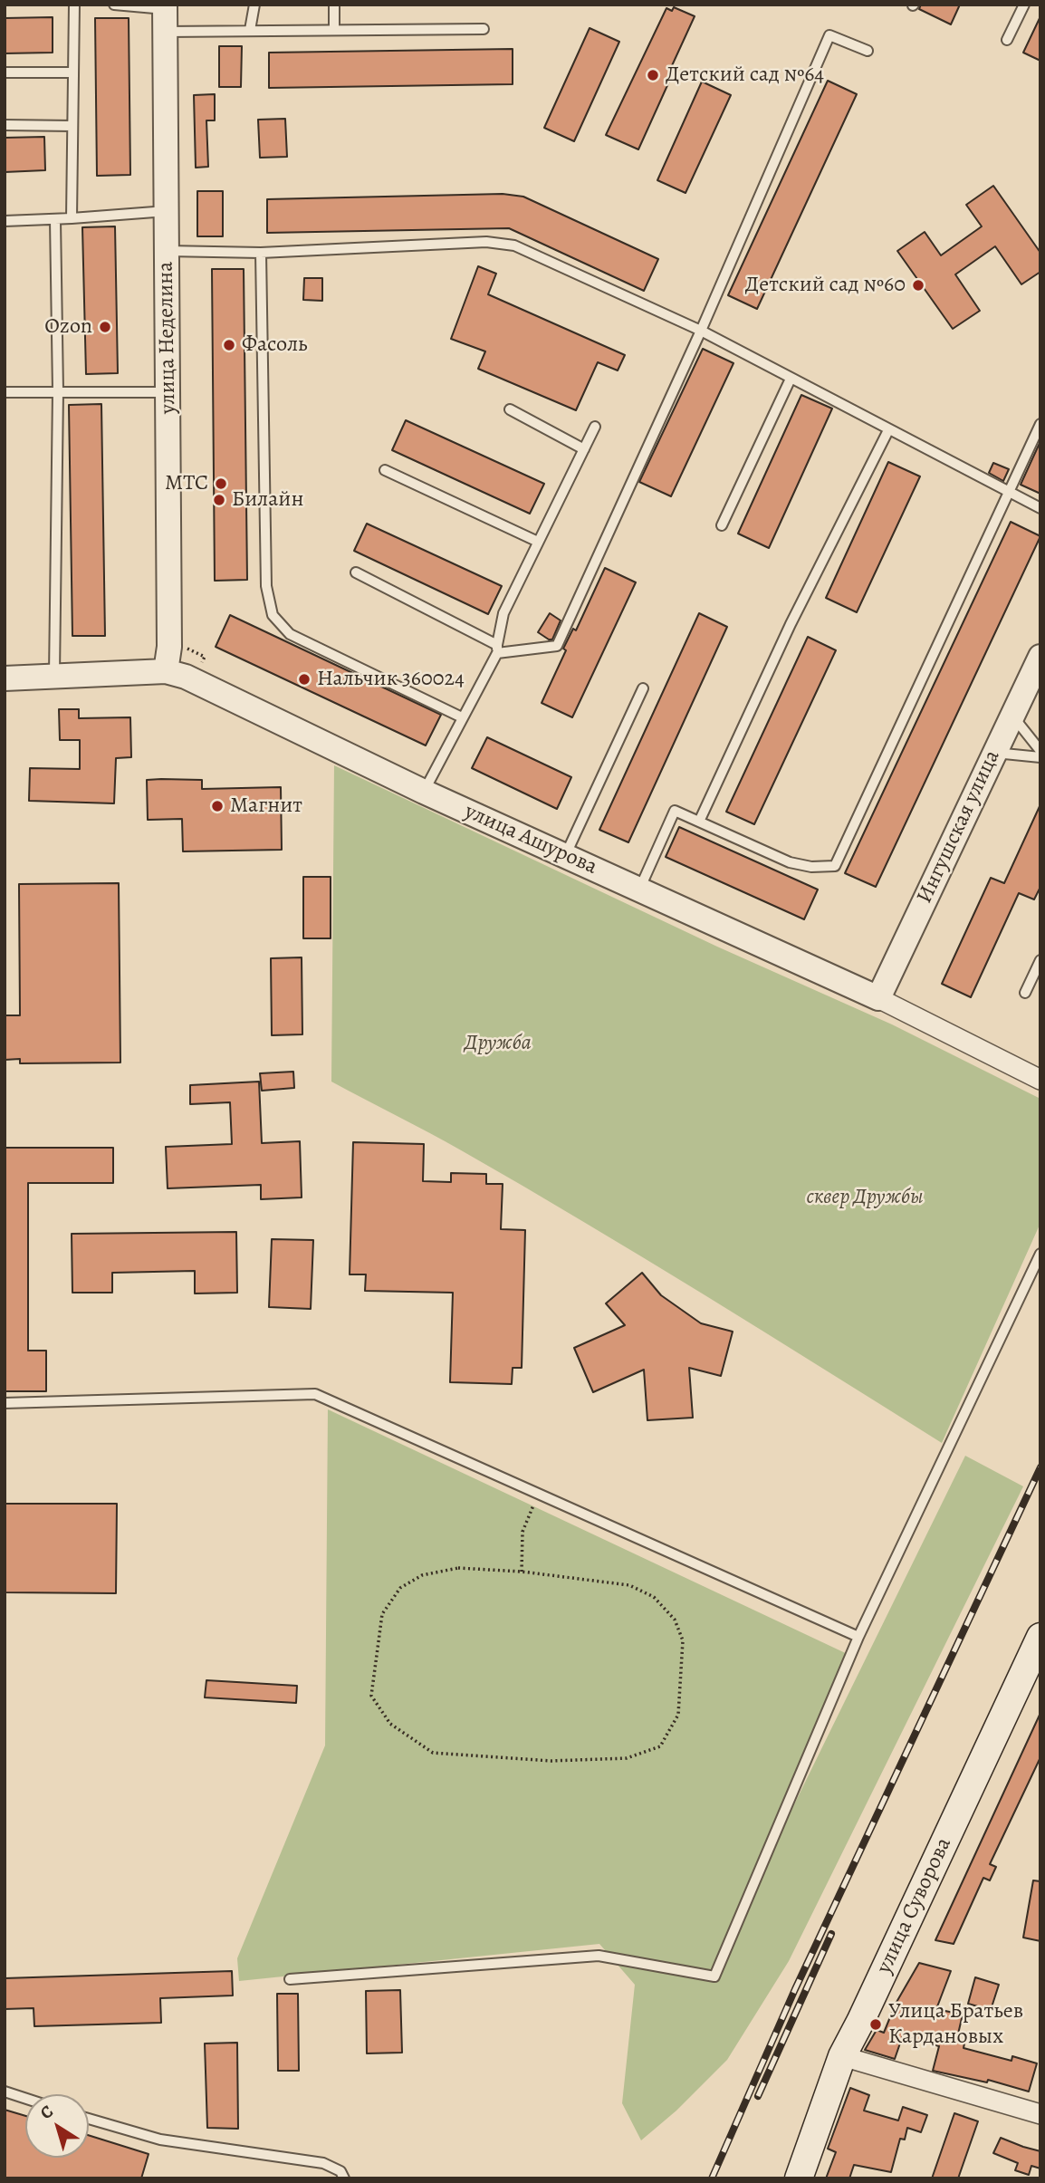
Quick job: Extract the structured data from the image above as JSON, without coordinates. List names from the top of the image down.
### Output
{
  "streets": {
    "main road": ["улица Суворова"],
    "street": ["улица Неделина", "Ингушская улица", "улица Ашурова"]
  },
  "crossings": [
    ["улица Неделина", "улица Ашурова"],
    ["Ингушская улица", "улица Ашурова"]
  ],
  "parks": ["Дружба", "сквер Дружбы"],
  "places": [
    "Детский сад №64",
    "Детский сад №60",
    "Ozon",
    "Фасоль",
    "МТС",
    "Билайн",
    "Нальчик 360024",
    "Магнит",
    "Улица Братьев Кардановых"
  ],
  "north": "top left"
}
